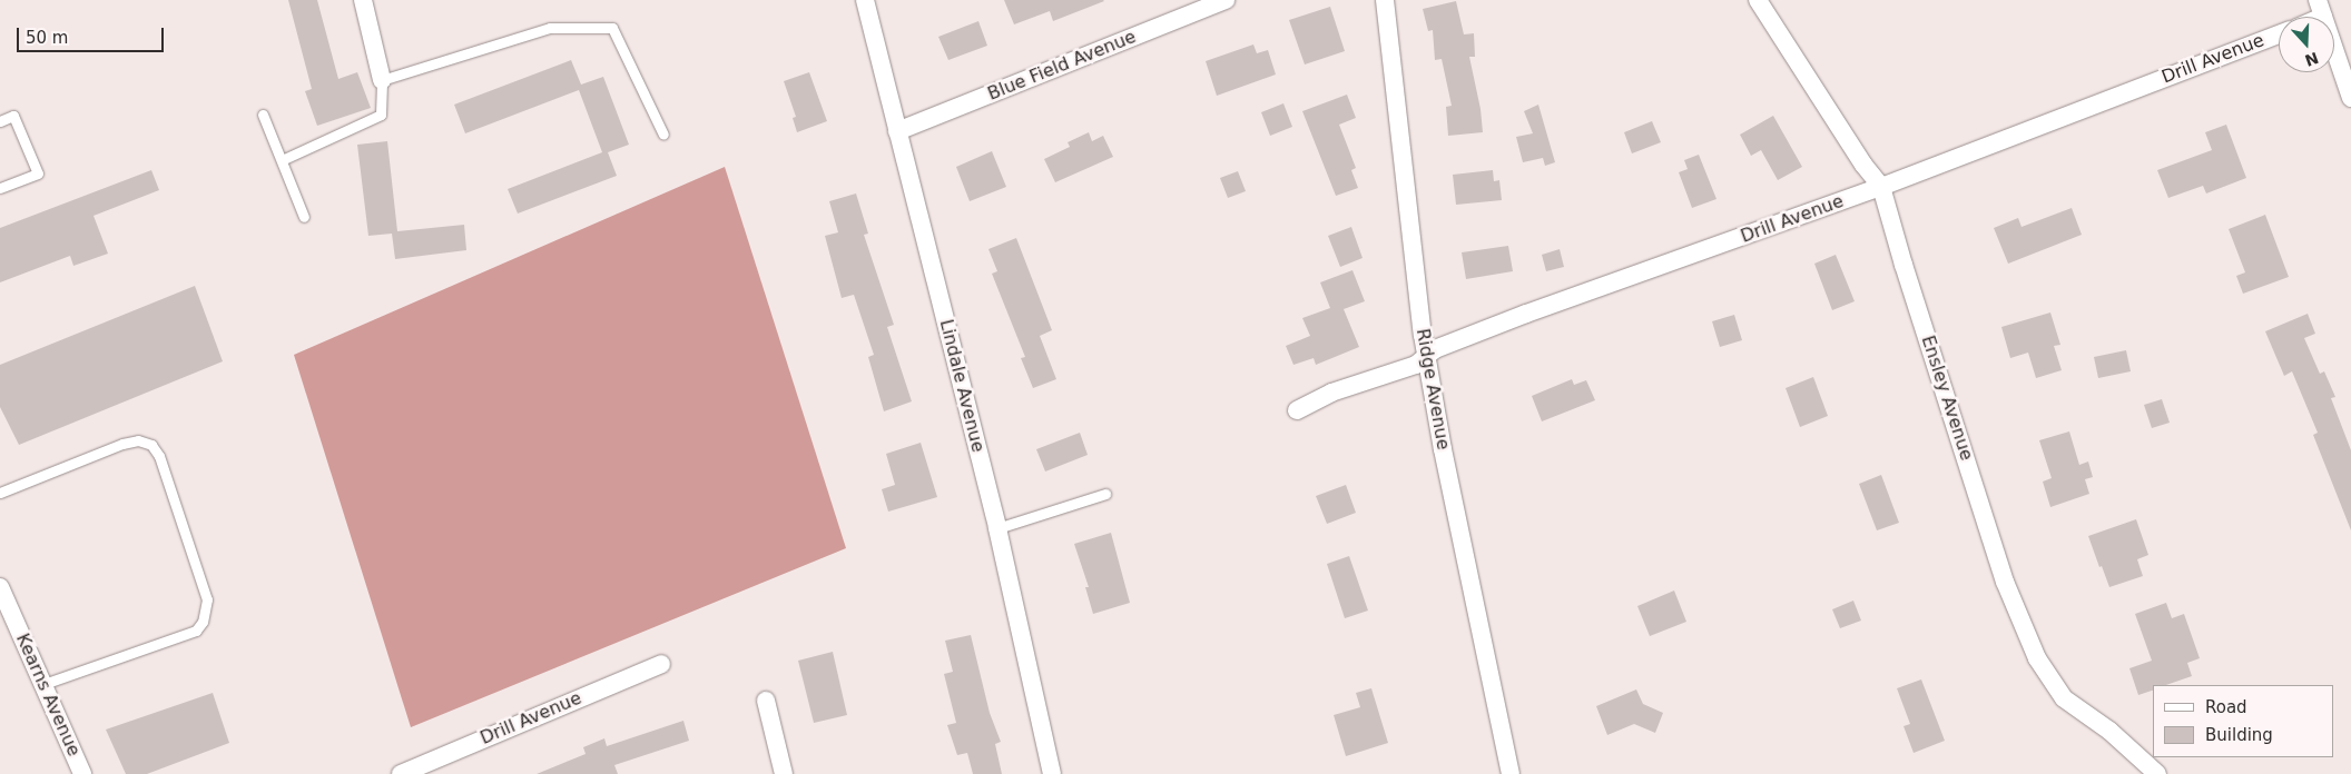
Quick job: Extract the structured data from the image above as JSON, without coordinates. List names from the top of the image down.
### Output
{
  "streets": {
    "street": [
      "Drill Avenue",
      "Blue Field Avenue",
      "Lindale Avenue",
      "Ridge Avenue",
      "Ensley Avenue",
      "Kearns Avenue"
    ]
  },
  "crossings": [
    ["Drill Avenue", "Ridge Avenue"],
    ["Drill Avenue", "Ensley Avenue"],
    ["Blue Field Avenue", "Lindale Avenue"]
  ],
  "legend": ["Road", "Building"],
  "scale_bar": "50 m",
  "north": "bottom"
}
